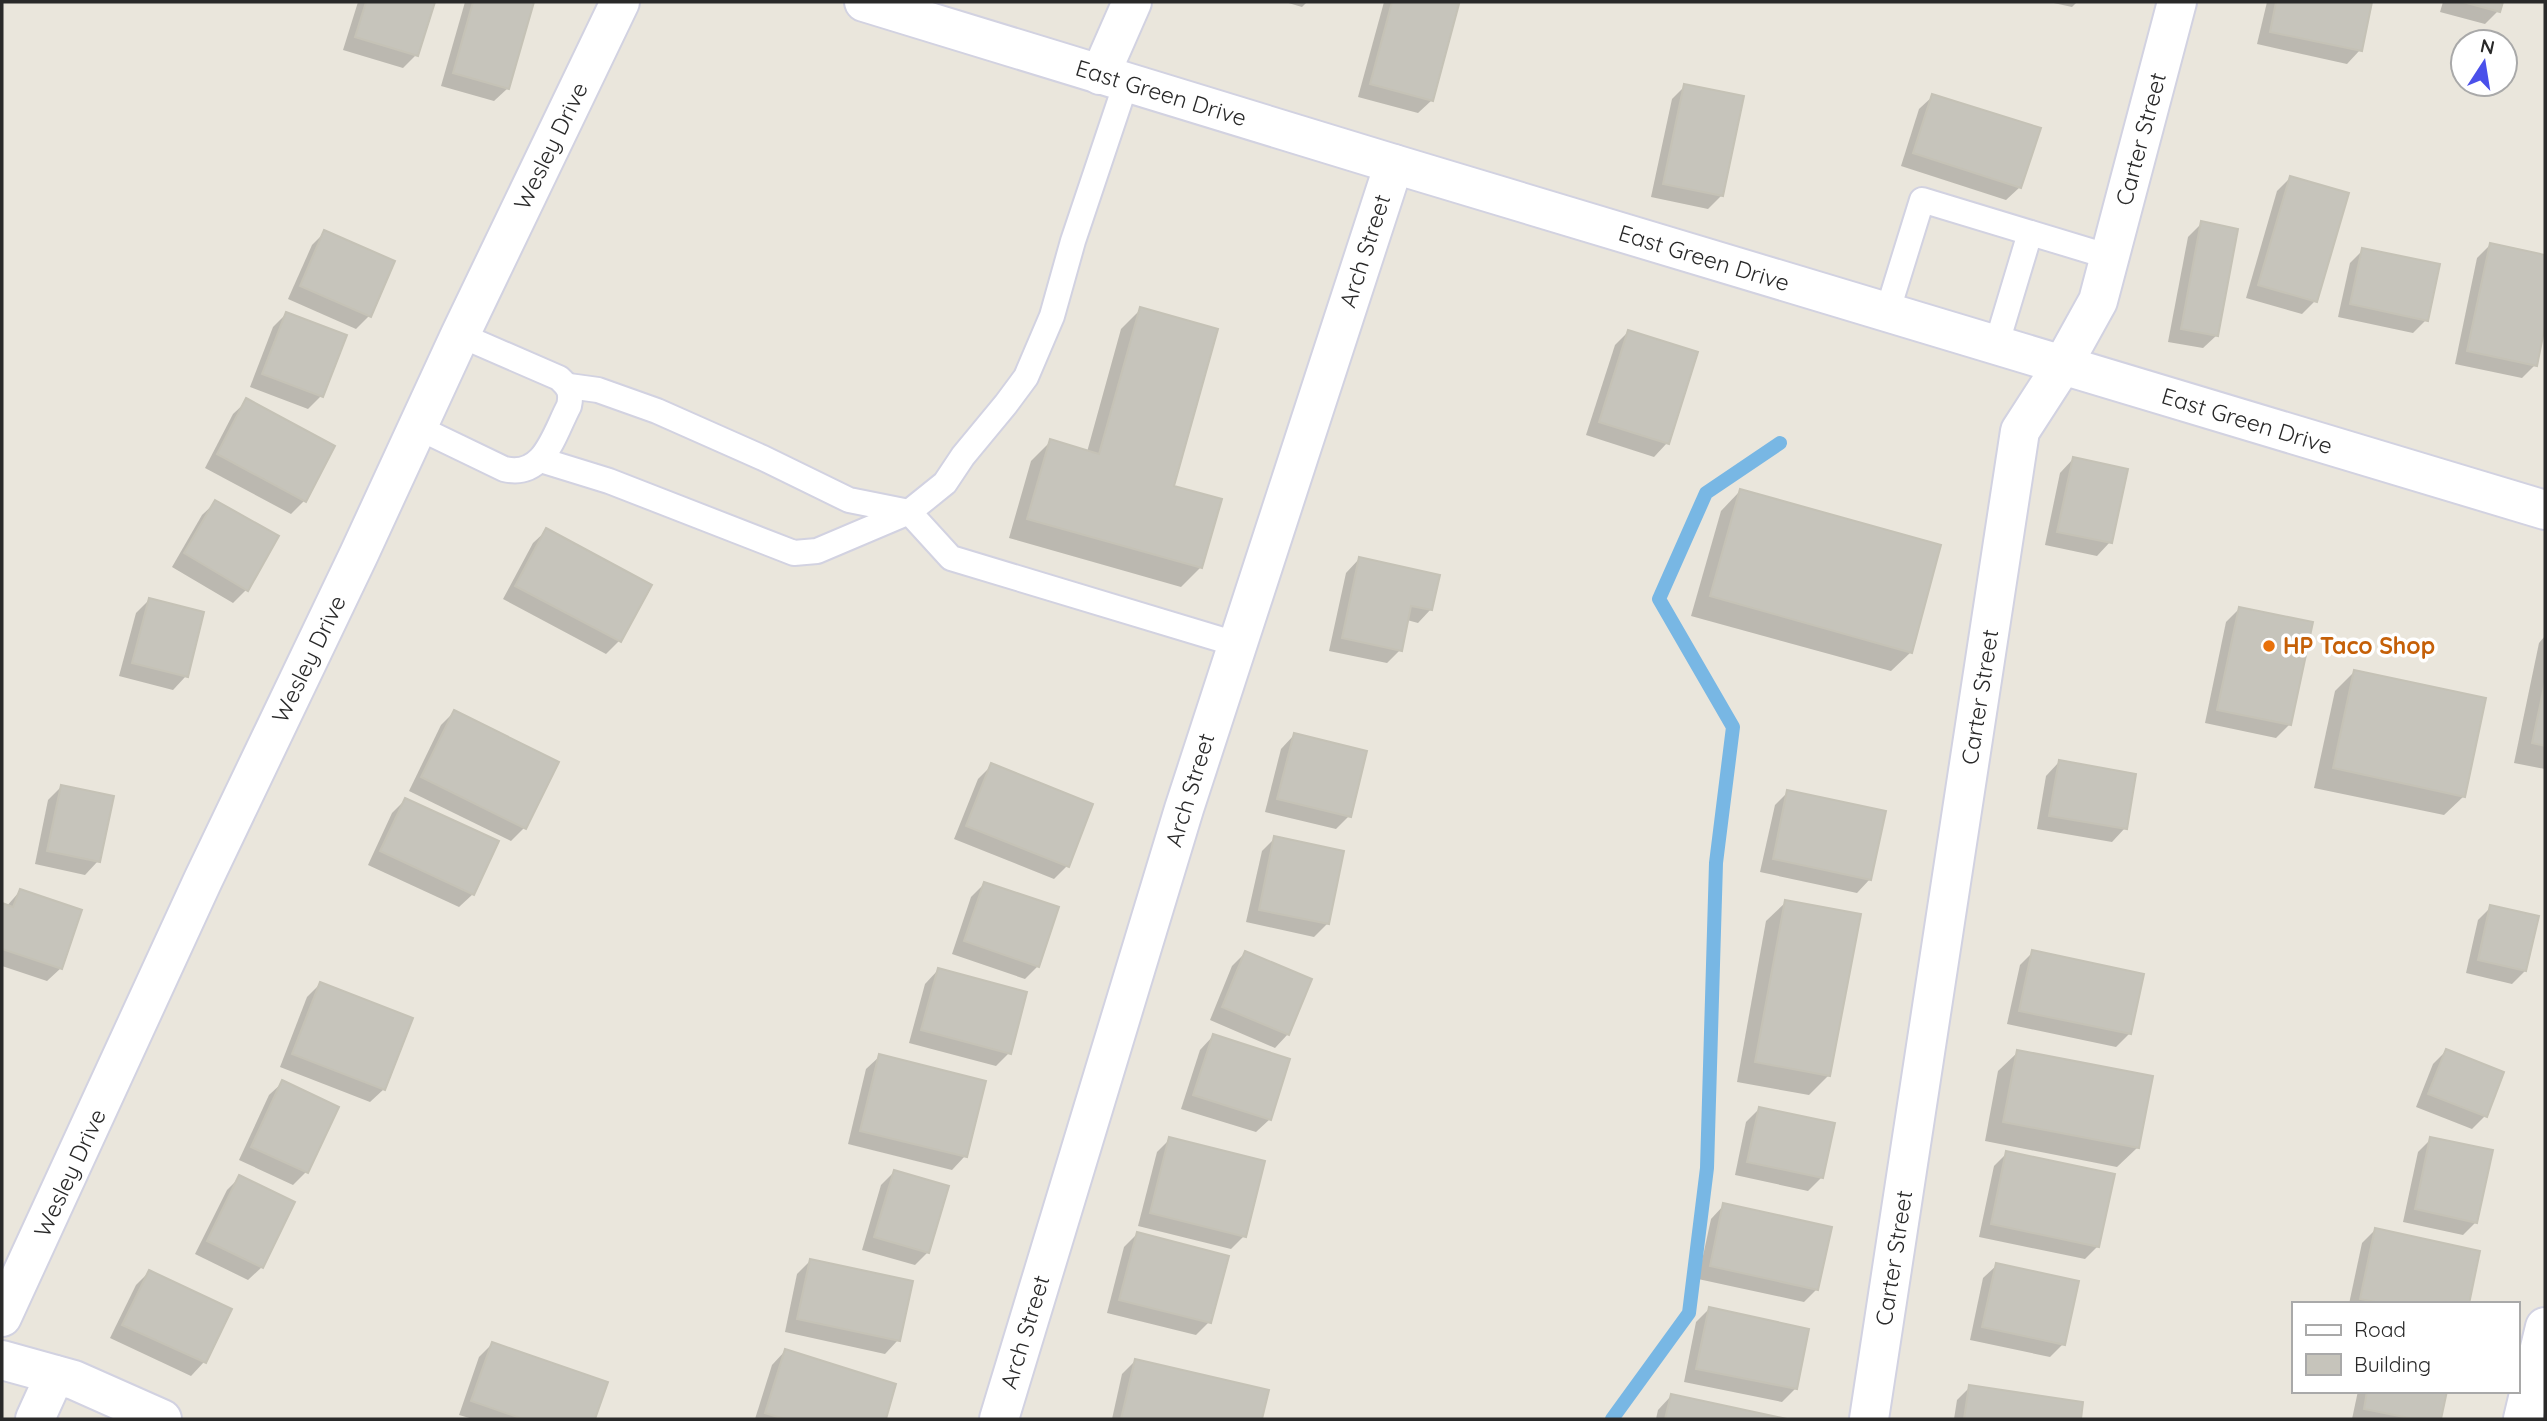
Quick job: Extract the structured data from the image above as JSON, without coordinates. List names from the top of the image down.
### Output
{
  "streets": {
    "street": [
      "East Green Drive",
      "Carter Street",
      "Wesley Drive",
      "Arch Street"
    ]
  },
  "crossings": [
    ["East Green Drive", "Carter Street"],
    ["East Green Drive", "Arch Street"]
  ],
  "places": ["HP Taco Shop"],
  "legend": ["Road", "Building"],
  "north": "top"
}
